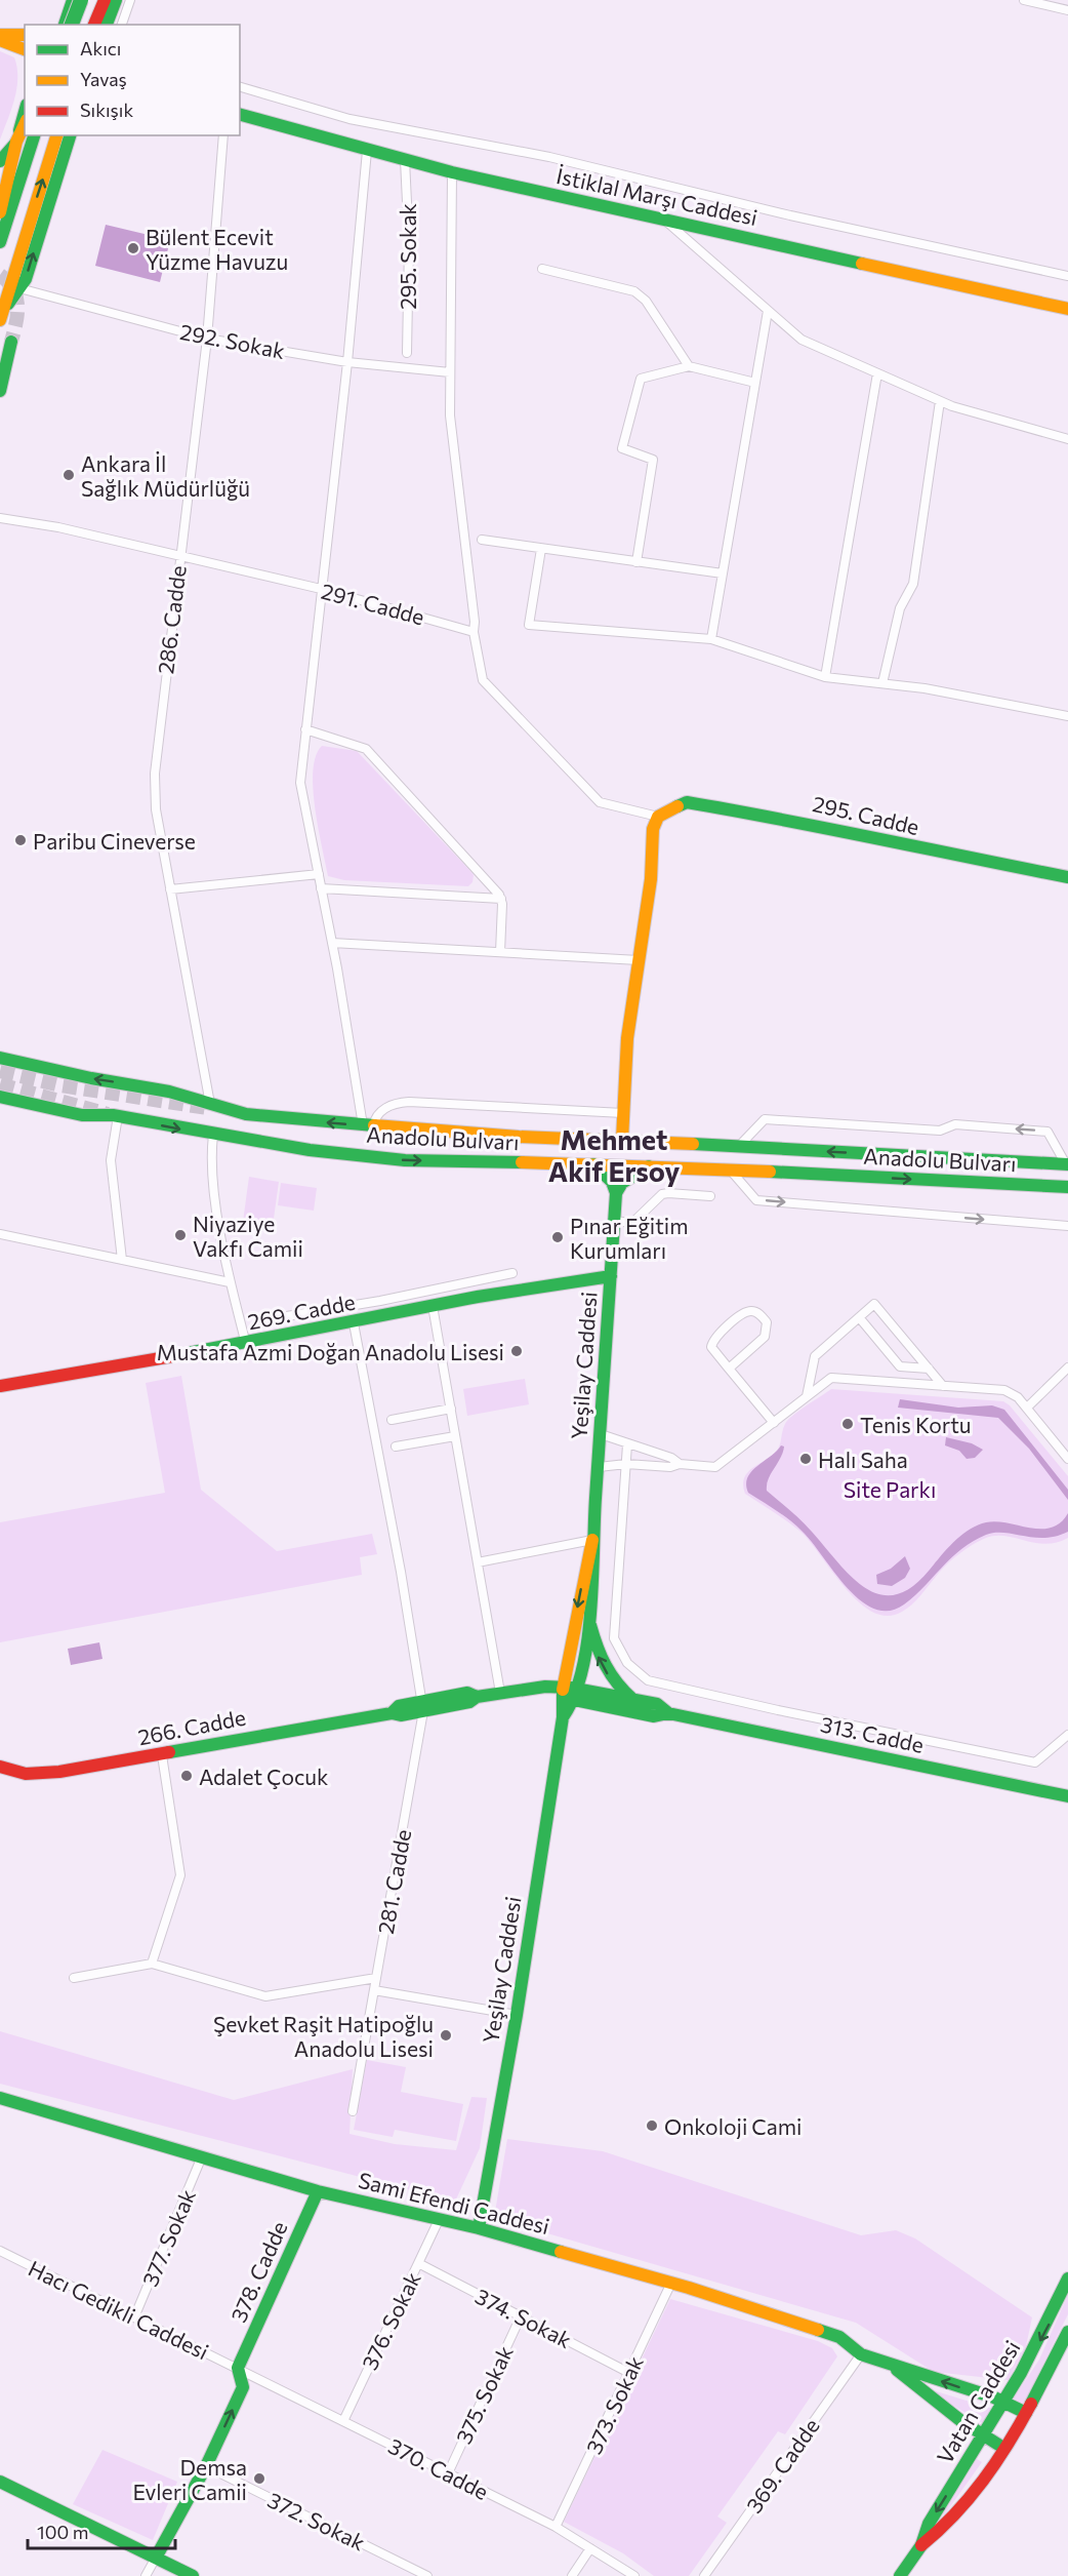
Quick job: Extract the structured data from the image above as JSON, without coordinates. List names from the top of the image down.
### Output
{
  "streets": {
    "main road": [
      "İstiklal Marşı Caddesi",
      "295. Cadde",
      "Anadolu Bulvarı",
      "269. Cadde",
      "Yeşilay Caddesi",
      "266. Cadde",
      "313. Cadde",
      "Sami Efendi Caddesi",
      "378. Cadde",
      "Vatan Caddesi"
    ],
    "street": [
      "295. Sokak",
      "292. Sokak",
      "291. Cadde",
      "286. Cadde",
      "281. Cadde",
      "377. Sokak",
      "Hacı Gedikli Caddesi",
      "374. Sokak",
      "376. Sokak",
      "375. Sokak",
      "373. Sokak",
      "369. Cadde",
      "370. Cadde",
      "372. Sokak"
    ]
  },
  "crossings": [
    ["İstiklal Marşı Caddesi", "295. Sokak"],
    ["292. Sokak", "286. Cadde"],
    ["291. Cadde", "286. Cadde"],
    ["286. Cadde", "Anadolu Bulvarı"],
    ["269. Cadde", "Yeşilay Caddesi"],
    ["Yeşilay Caddesi", "266. Cadde"],
    ["Yeşilay Caddesi", "313. Cadde"],
    ["Yeşilay Caddesi", "Sami Efendi Caddesi"],
    ["266. Cadde", "313. Cadde"],
    ["266. Cadde", "281. Cadde"],
    ["Sami Efendi Caddesi", "377. Sokak"],
    ["Sami Efendi Caddesi", "378. Cadde"],
    ["Sami Efendi Caddesi", "376. Sokak"],
    ["Sami Efendi Caddesi", "Vatan Caddesi"],
    ["Sami Efendi Caddesi", "373. Sokak"],
    ["Sami Efendi Caddesi", "369. Cadde"],
    ["377. Sokak", "Hacı Gedikli Caddesi"],
    ["378. Cadde", "Hacı Gedikli Caddesi"],
    ["378. Cadde", "370. Cadde"],
    ["Hacı Gedikli Caddesi", "370. Cadde"],
    ["374. Sokak", "376. Sokak"],
    ["374. Sokak", "375. Sokak"],
    ["374. Sokak", "373. Sokak"],
    ["376. Sokak", "370. Cadde"],
    ["375. Sokak", "370. Cadde"],
    ["373. Sokak", "370. Cadde"]
  ],
  "districts": ["Mehmet Akif Ersoy"],
  "parks": ["Site Parkı"],
  "places": [
    "Bülent Ecevit Yüzme Havuzu",
    "Ankara İl Sağlık Müdürlüğü",
    "Paribu Cineverse",
    "Niyaziye Vakfı Camii",
    "Pınar Eğitim Kurumları",
    "Mustafa Azmi Doğan Anadolu Lisesi",
    "Tenis Kortu",
    "Halı Saha",
    "Adalet Çocuk",
    "Şevket Raşit Hatipoğlu Anadolu Lisesi",
    "Onkoloji Cami",
    "Demsa Evleri Camii"
  ],
  "legend": ["Akıcı", "Yavaş", "Sıkışık"],
  "scale_bar": "100 m"
}
